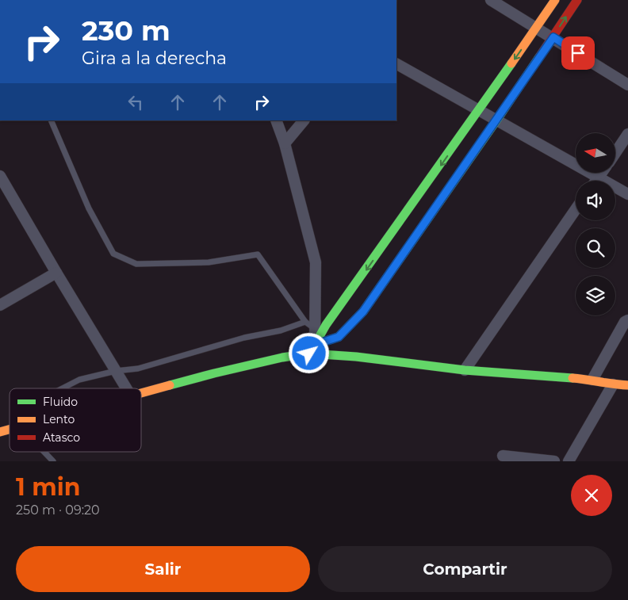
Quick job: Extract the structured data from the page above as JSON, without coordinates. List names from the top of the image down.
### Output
{
  "legend": ["Fluido", "Lento", "Atasco"],
  "north": "left",
  "page": {
    "turn": ["230 m", "Gira a la derecha"],
    "heading": ["1 min", "250 m · 09:20"],
    "buttons": ["Salir", "Compartir"]
  }
}
